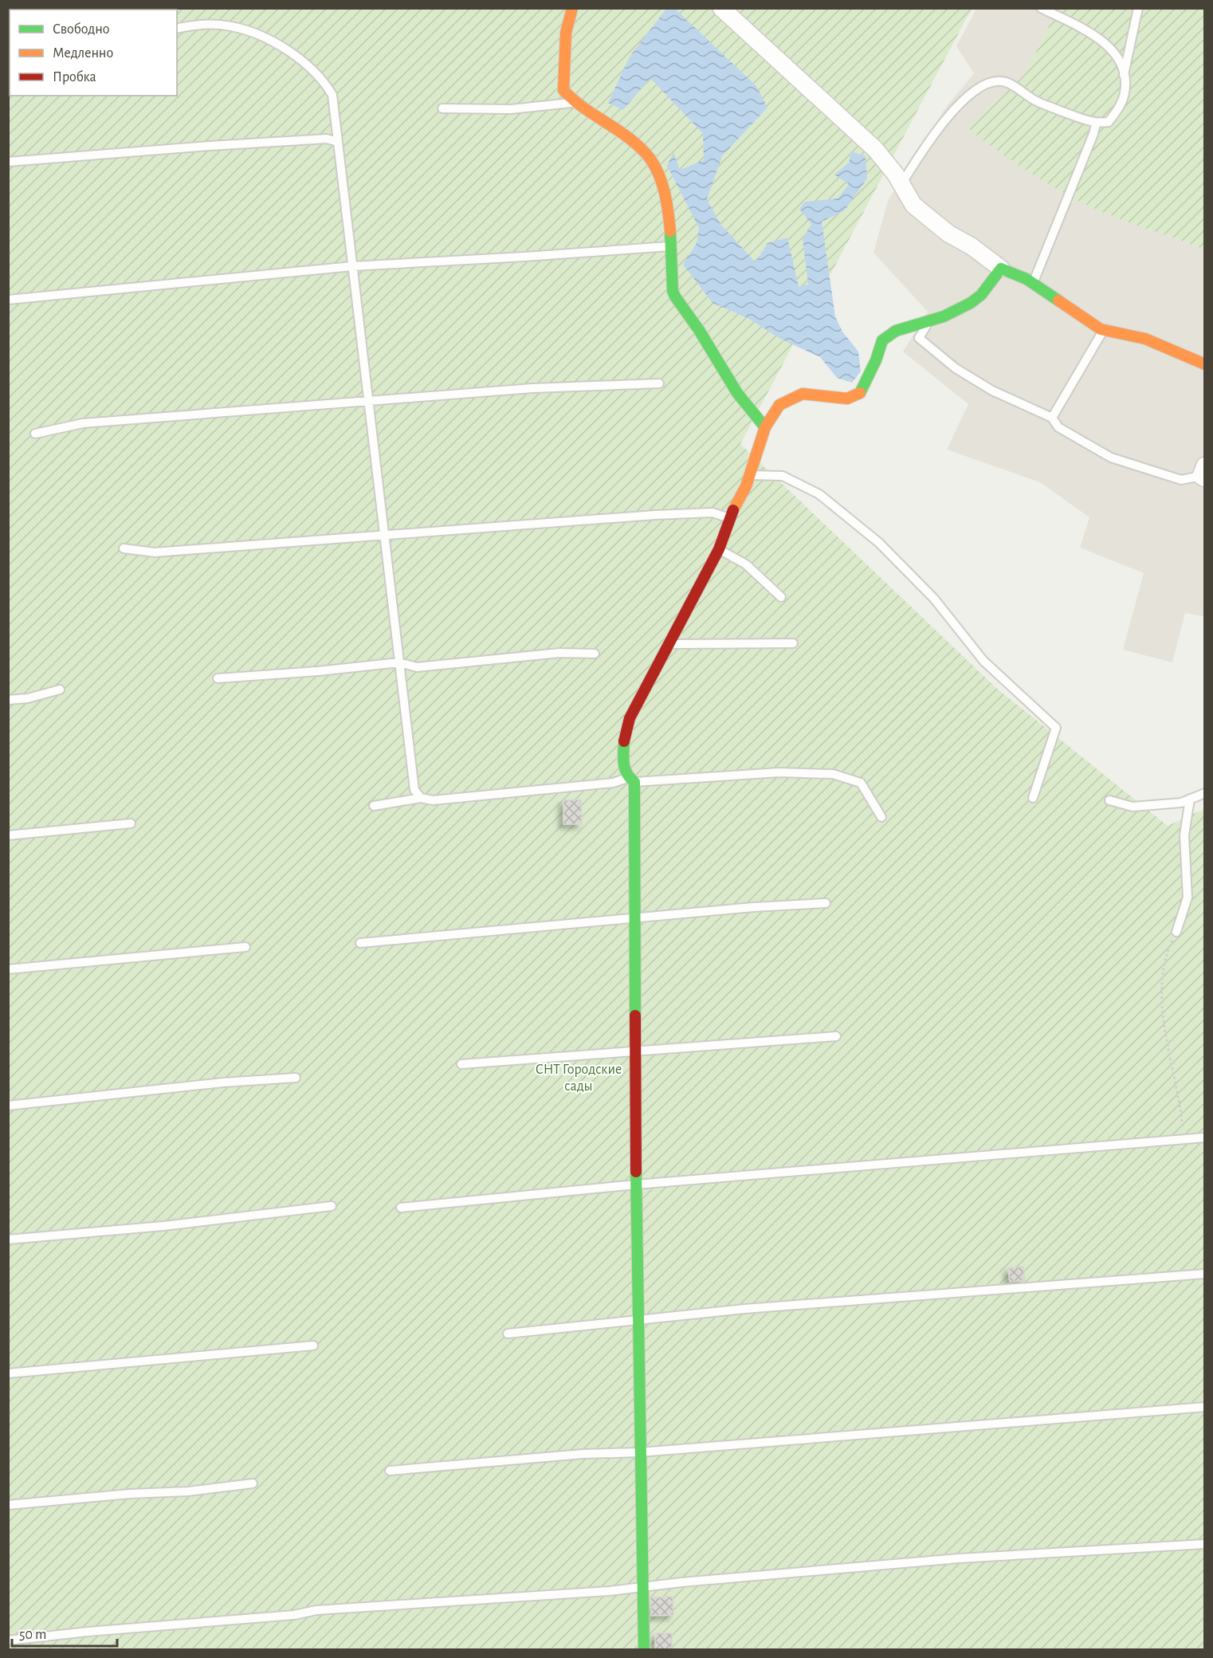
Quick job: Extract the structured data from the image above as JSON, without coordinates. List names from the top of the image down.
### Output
{
  "parks": ["СНТ Городские сады"],
  "legend": ["Свободно", "Медленно", "Пробка"],
  "scale_bar": "50 m"
}
